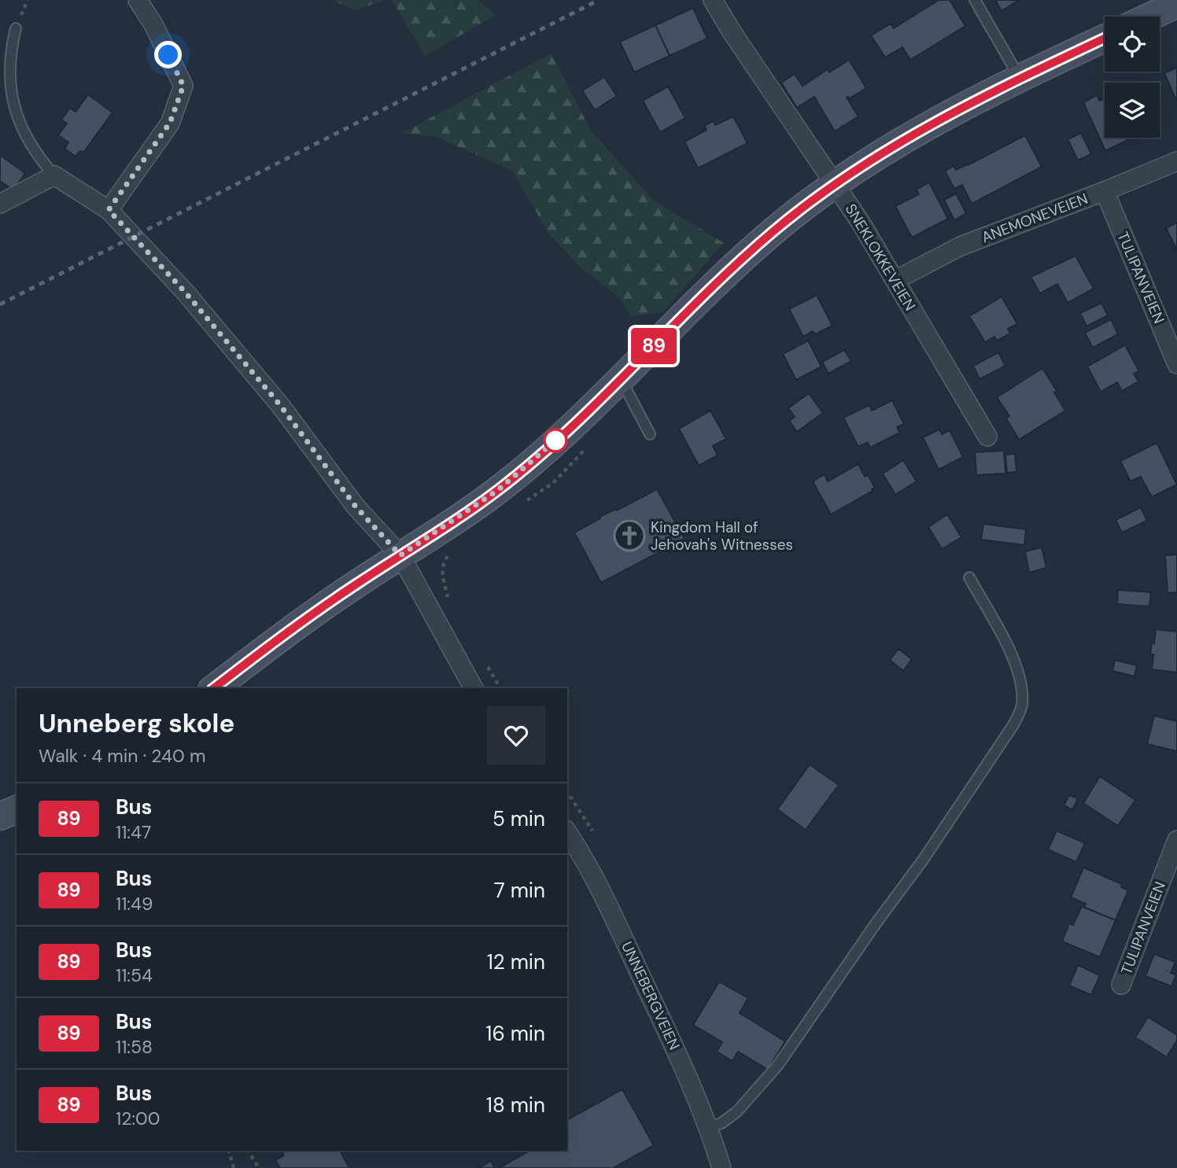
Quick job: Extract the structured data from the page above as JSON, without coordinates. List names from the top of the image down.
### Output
{
  "streets": {
    "street": [
      "ANEMONEVEIEN",
      "SNEKLOKKEVEIEN",
      "TULIPANVEIEN",
      "UNNEBERGVEIEN"
    ]
  },
  "crossings": [
    ["ANEMONEVEIEN", "SNEKLOKKEVEIEN"],
    ["ANEMONEVEIEN", "TULIPANVEIEN"]
  ],
  "places": {
    "church": ["Kingdom Hall of Jehovah's Witnesses"]
  },
  "lines": ["bus line 89"],
  "page": {
    "on_map": "89",
    "heading": ["Unneberg skole", "Walk · 4 min · 240 m"],
    "list": [
      {
        "mark": "89",
        "name": "Bus",
        "note": "11:47",
        "value": "5 min"
      },
      {
        "mark": "89",
        "name": "Bus",
        "note": "11:49",
        "value": "7 min"
      },
      {
        "mark": "89",
        "name": "Bus",
        "note": "11:54",
        "value": "12 min"
      },
      {
        "mark": "89",
        "name": "Bus",
        "note": "11:58",
        "value": "16 min"
      },
      {
        "mark": "89",
        "name": "Bus",
        "note": "12:00",
        "value": "18 min"
      }
    ]
  }
}
